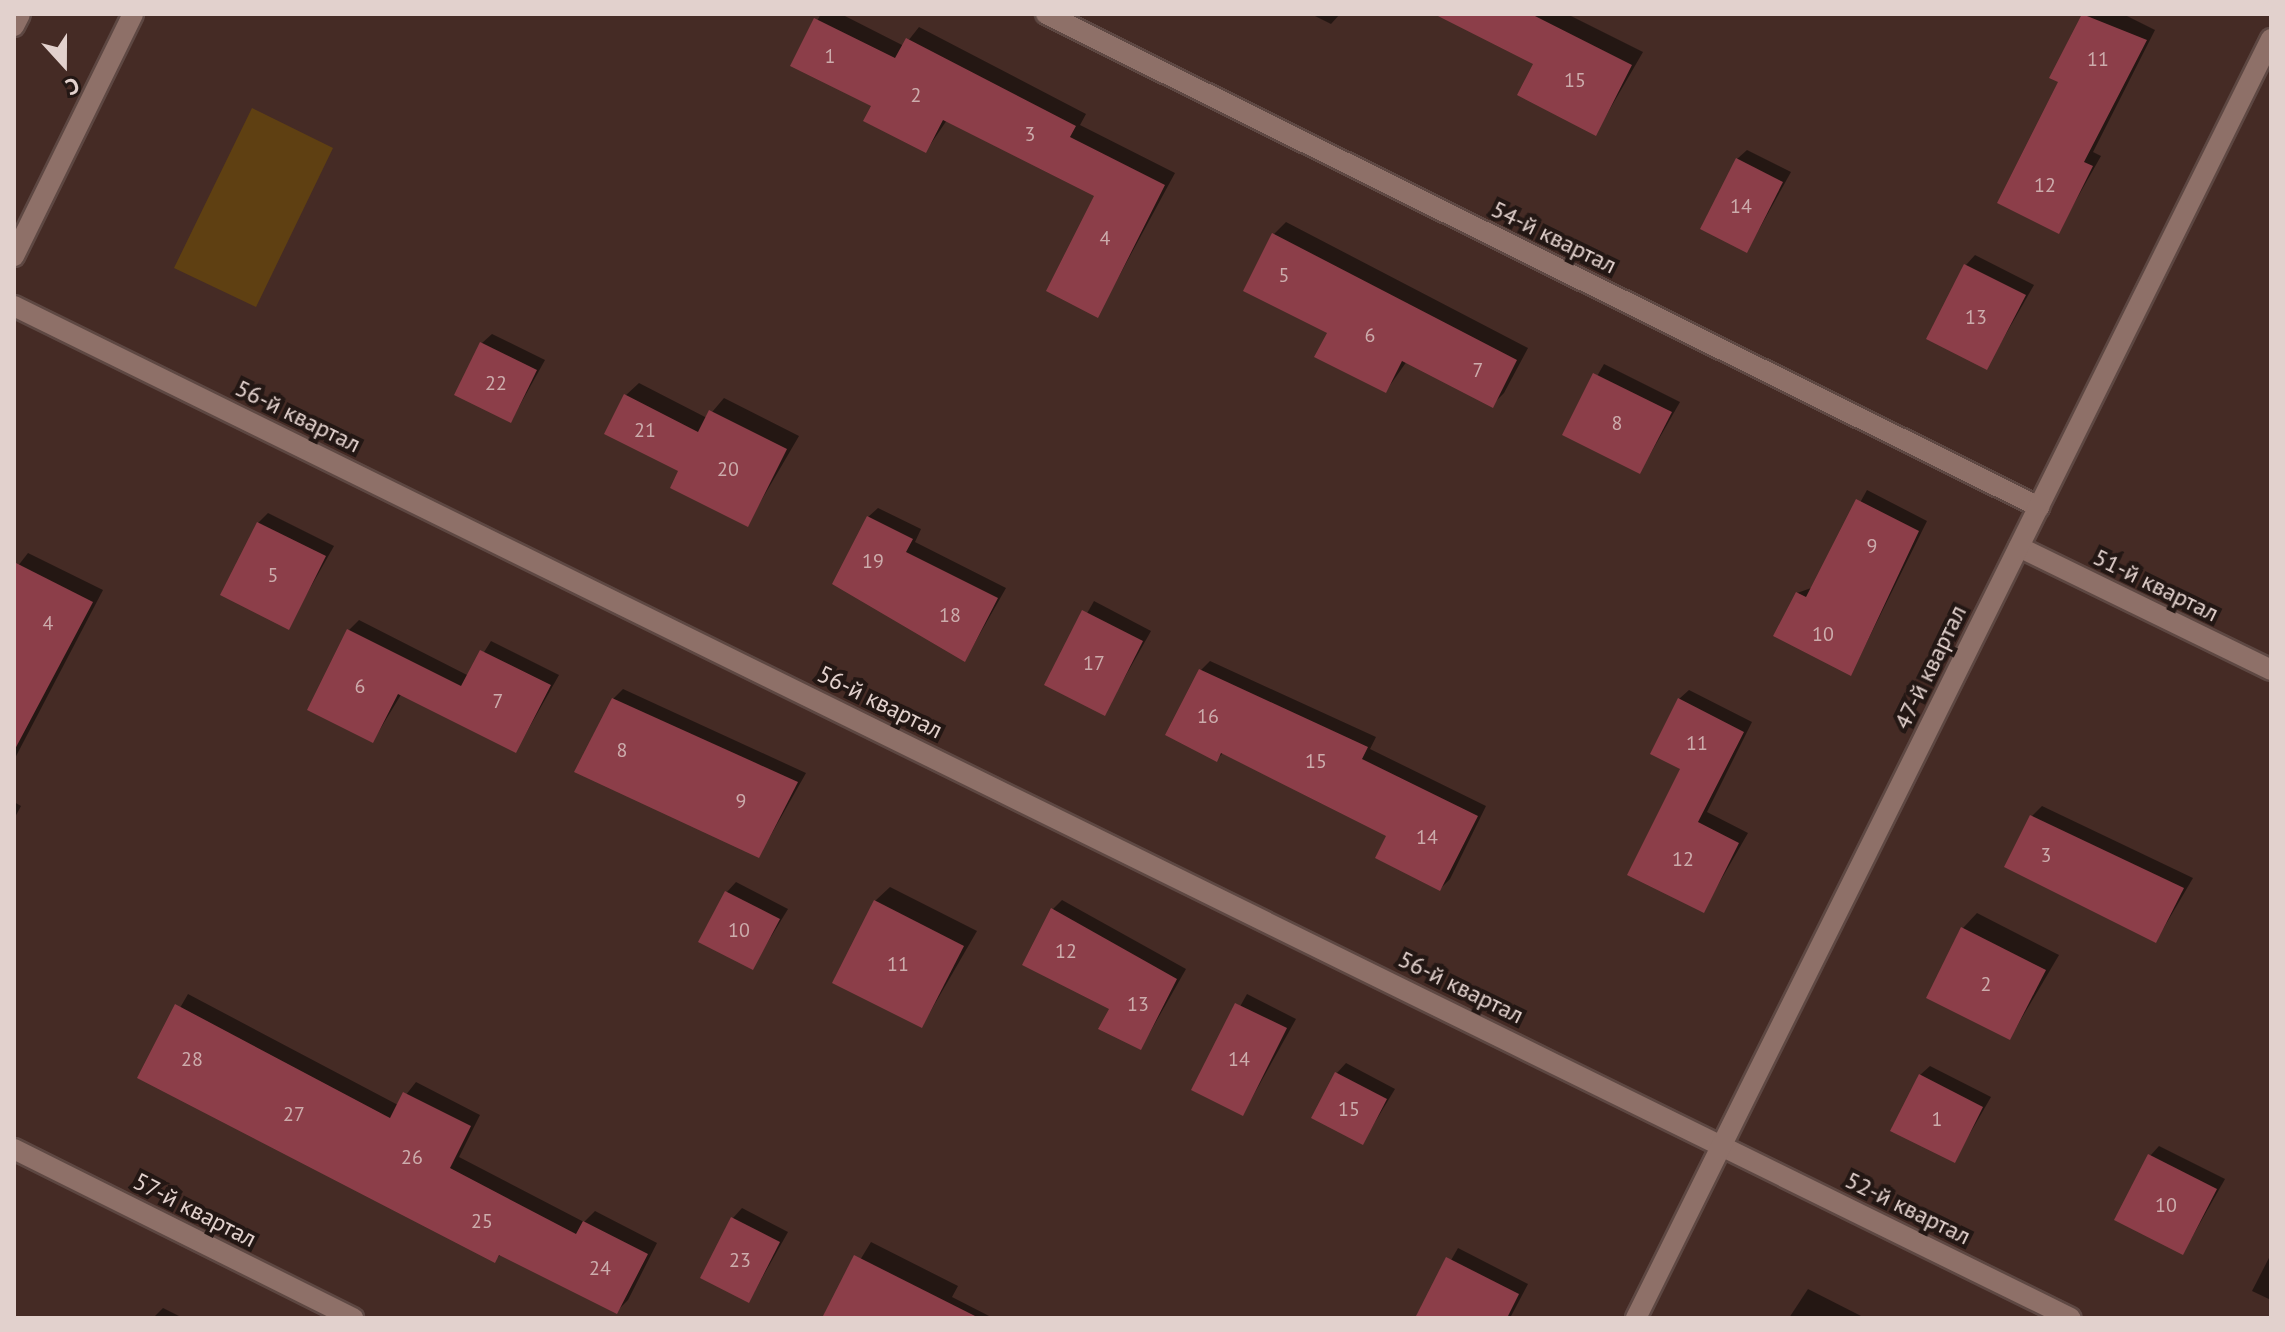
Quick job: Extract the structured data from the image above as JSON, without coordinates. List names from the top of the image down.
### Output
{
  "streets": {
    "street": [
      "54-й квартал",
      "56-й квартал",
      "51-й квартал",
      "47-й квартал",
      "52-й квартал",
      "57-й квартал"
    ]
  },
  "crossings": [
    ["54-й квартал", "47-й квартал"],
    ["56-й квартал", "47-й квартал"],
    ["56-й квартал", "52-й квартал"],
    ["51-й квартал", "47-й квартал"],
    ["47-й квартал", "52-й квартал"]
  ],
  "house_numbers": [
    "1",
    "11",
    "15",
    "2",
    "3",
    "12",
    "14",
    "4",
    "5",
    "13",
    "6",
    "7",
    "22",
    "8",
    "21",
    "20",
    "9",
    "19",
    "5",
    "18",
    "4",
    "10",
    "17",
    "6",
    "7",
    "16",
    "11",
    "8",
    "15",
    "9",
    "14",
    "3",
    "12",
    "10",
    "12",
    "11",
    "2",
    "13",
    "28",
    "14",
    "15",
    "27",
    "1",
    "26",
    "10",
    "25",
    "23",
    "24"
  ],
  "north": "bottom"
}
